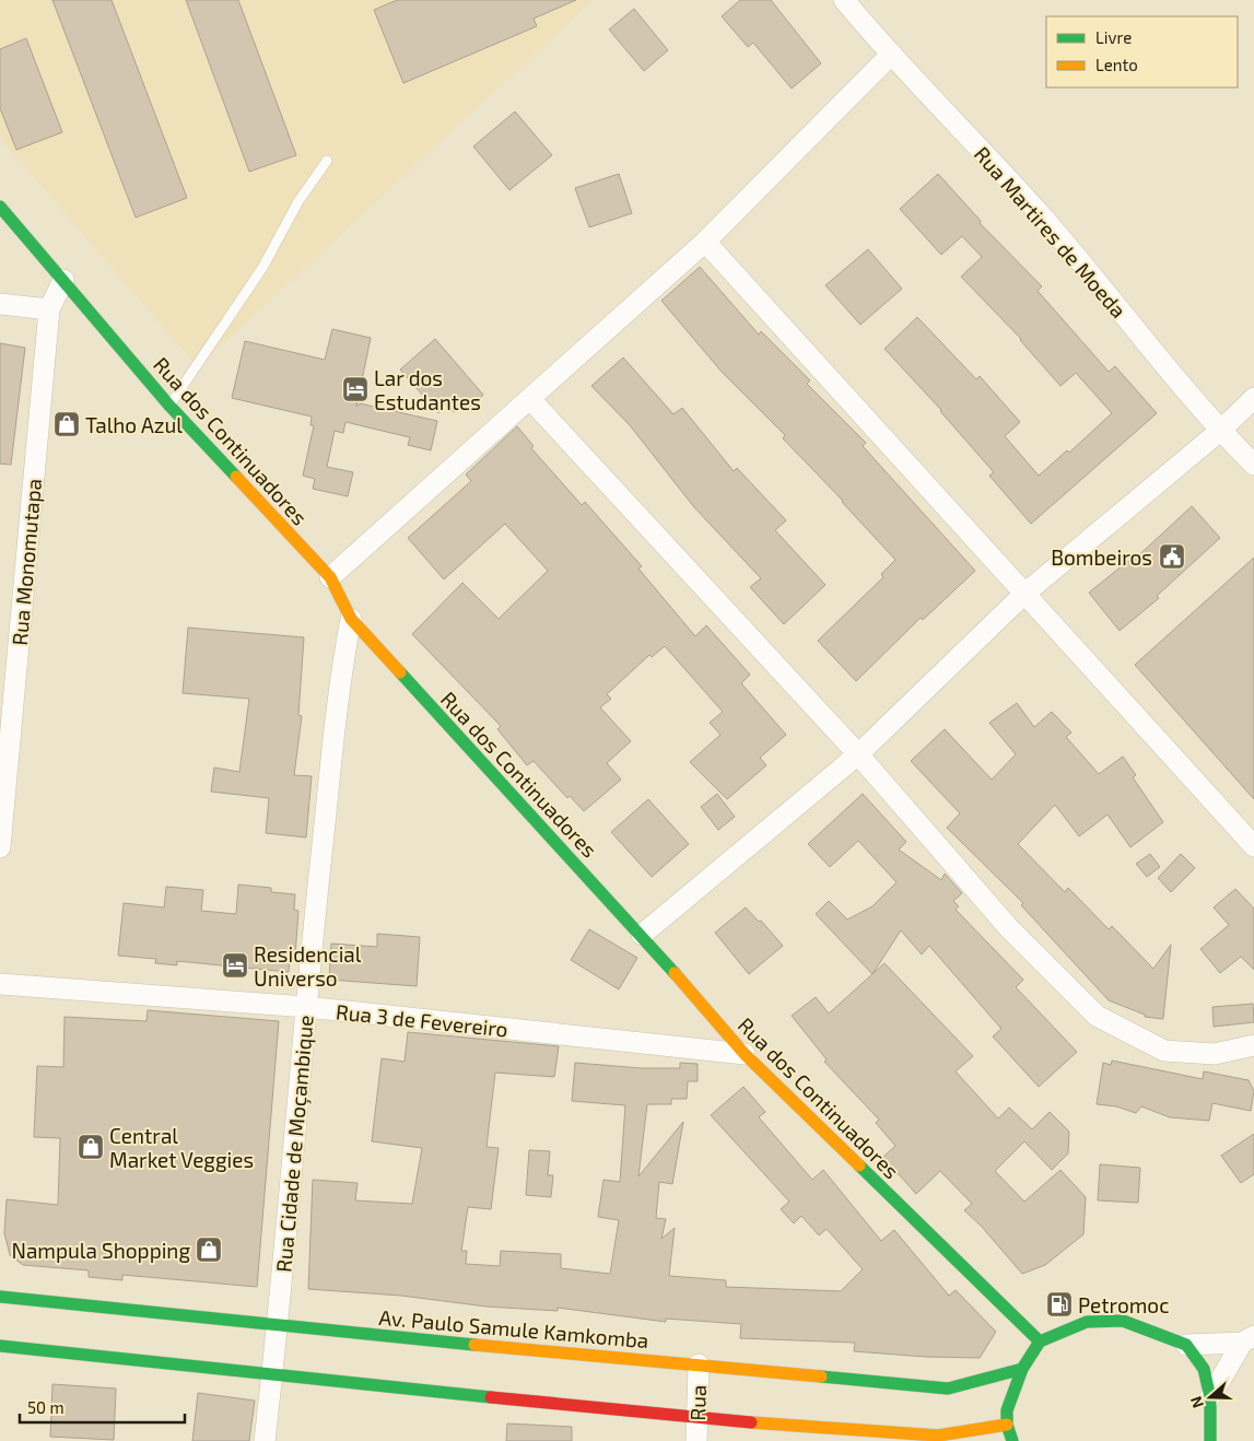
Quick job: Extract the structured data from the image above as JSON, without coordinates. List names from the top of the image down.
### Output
{
  "streets": {
    "main road": ["Rua dos Continuadores", "Av. Paulo Samule Kamkomba"],
    "street": [
      "Rua Martires de Moeda",
      "Rua Monomutapa",
      "Rua 3 de Fevereiro",
      "Rua Cidade de Moçambique",
      "Rua"
    ]
  },
  "crossings": [
    ["Rua dos Continuadores", "Rua 3 de Fevereiro"],
    ["Rua dos Continuadores", "Rua Cidade de Moçambique"],
    ["Rua 3 de Fevereiro", "Rua Cidade de Moçambique"],
    ["Rua Cidade de Moçambique", "Av. Paulo Samule Kamkomba"],
    ["Av. Paulo Samule Kamkomba", "Rua"]
  ],
  "places": {
    "hotel": ["Lar dos Estudantes", "Residencial Universo"],
    "shop": ["Talho Azul", "Central Market Veggies", "Nampula Shopping"],
    "public building": ["Bombeiros"],
    "fuel station": ["Petromoc"]
  },
  "legend": ["Livre", "Lento"],
  "scale_bar": "50 m",
  "north": "left"
}
